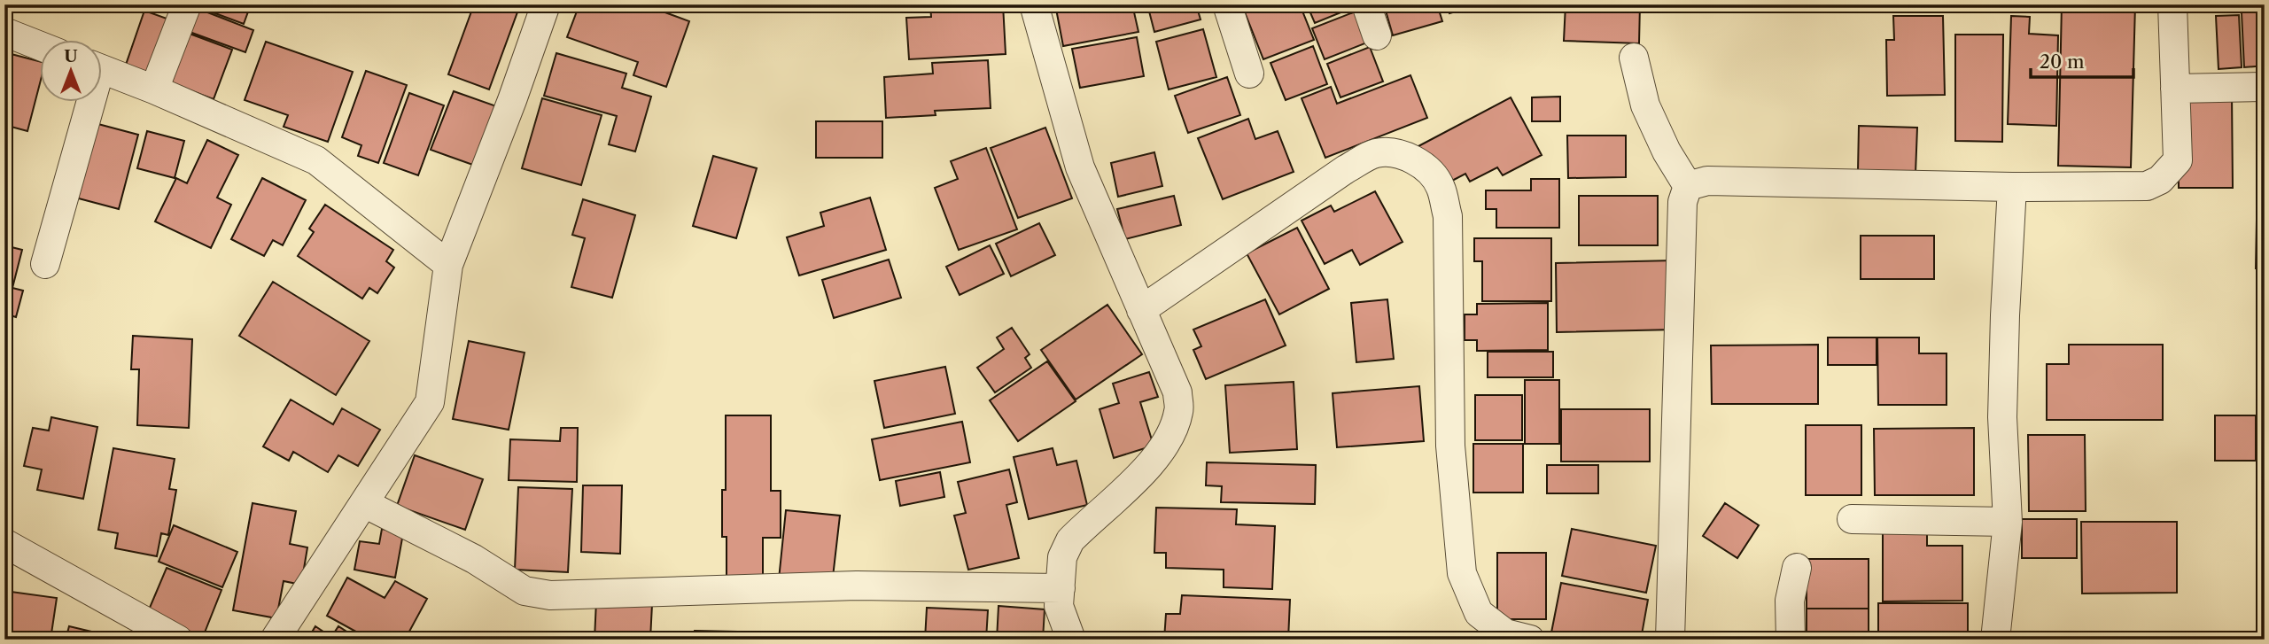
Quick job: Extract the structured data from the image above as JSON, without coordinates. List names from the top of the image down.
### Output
{
  "scale_bar": "20 m",
  "north": "top"
}
